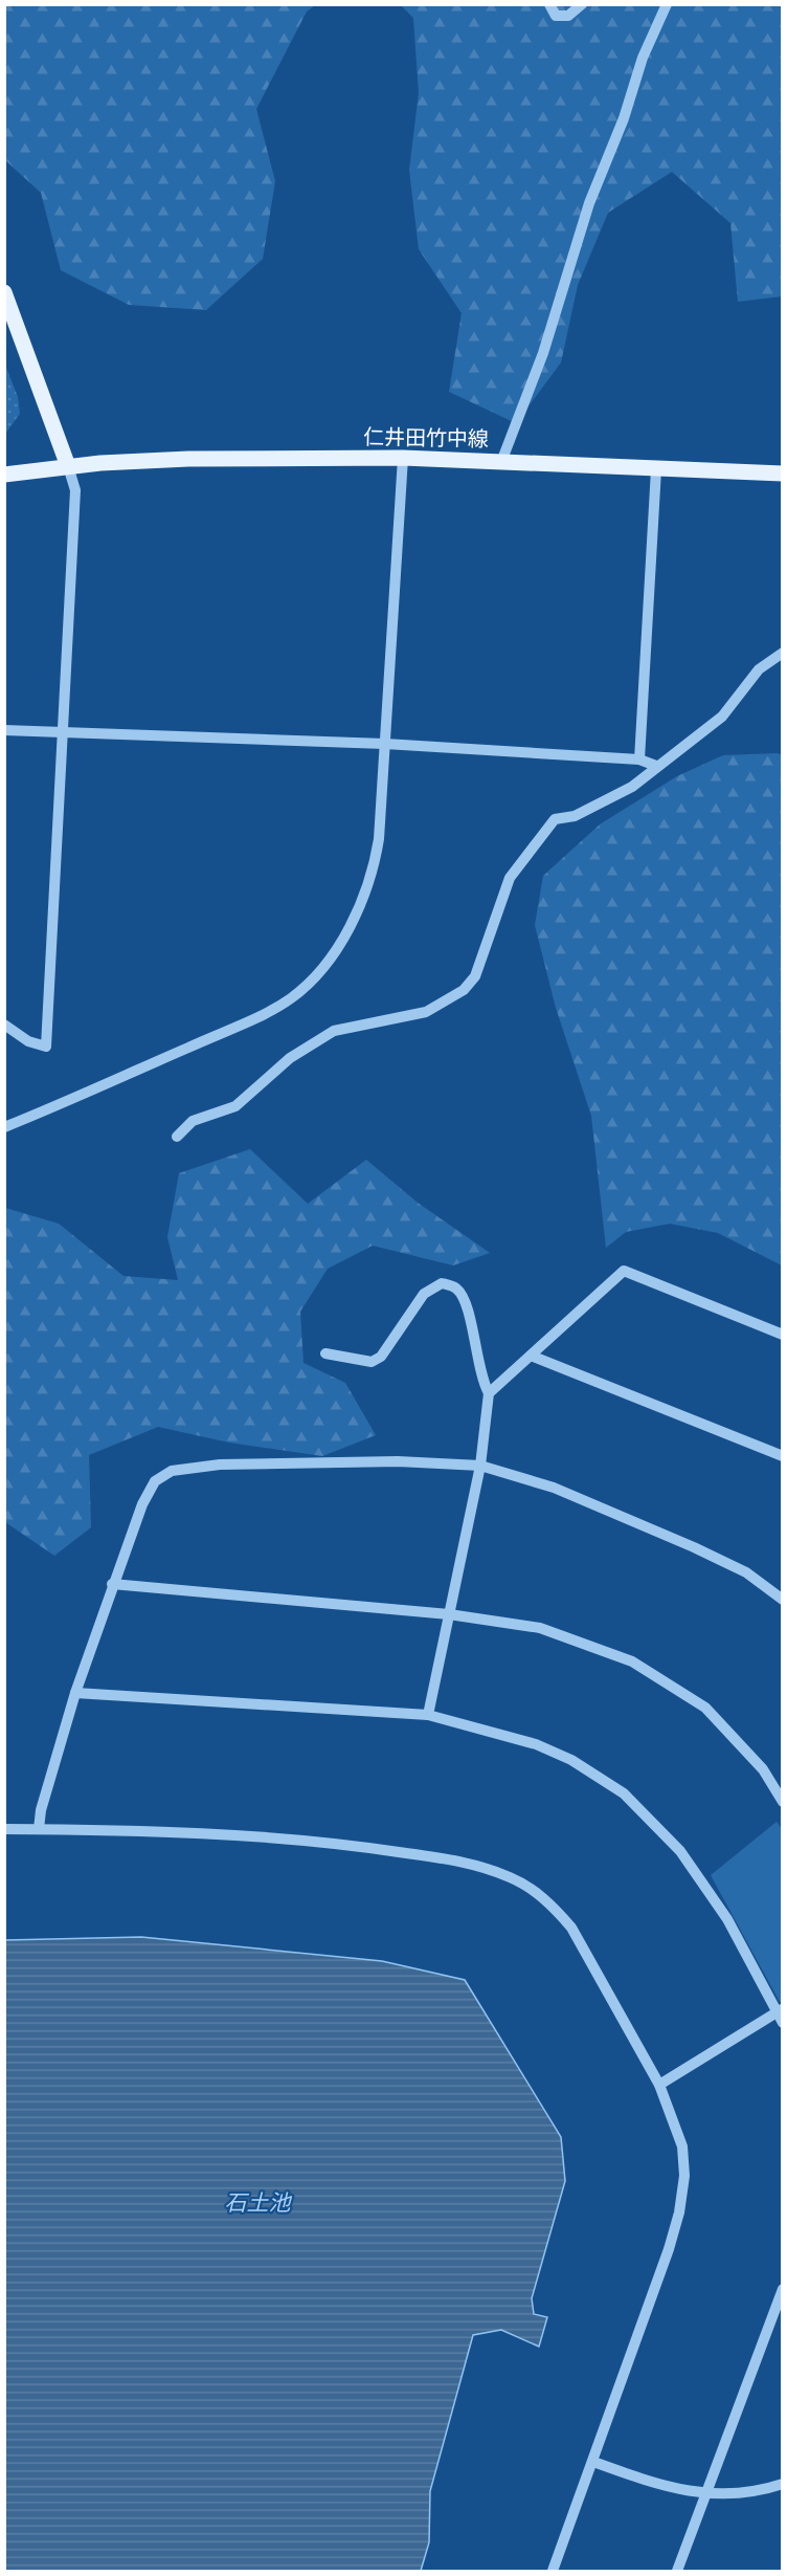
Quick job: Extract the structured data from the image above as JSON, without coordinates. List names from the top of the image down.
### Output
{
  "streets": {
    "main road": ["仁井田竹中線"]
  },
  "water": ["石土池"]
}
